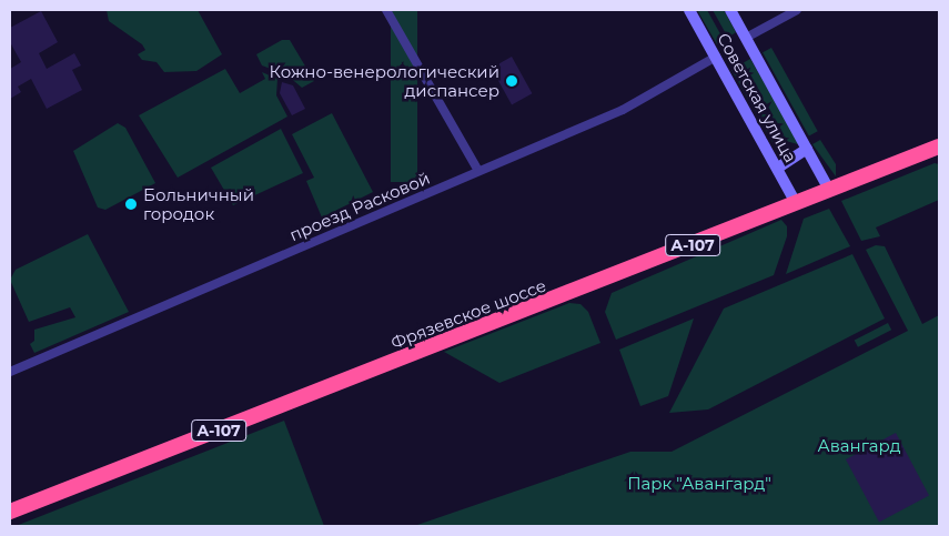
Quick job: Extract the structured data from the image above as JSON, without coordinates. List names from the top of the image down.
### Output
{
  "streets": {
    "highway": ["А-107", "Фрязевское шоссе"],
    "main road": ["Советская улица"],
    "street": ["проезд Расковой"]
  },
  "crossings": [
    ["Советская улица", "проезд Расковой"],
    ["Советская улица", "Фрязевское шоссе"]
  ],
  "parks": ["Авангард", "Парк \"Авангард\""],
  "places": ["Кожно-венерологический диспансер", "Больничный городок"]
}
